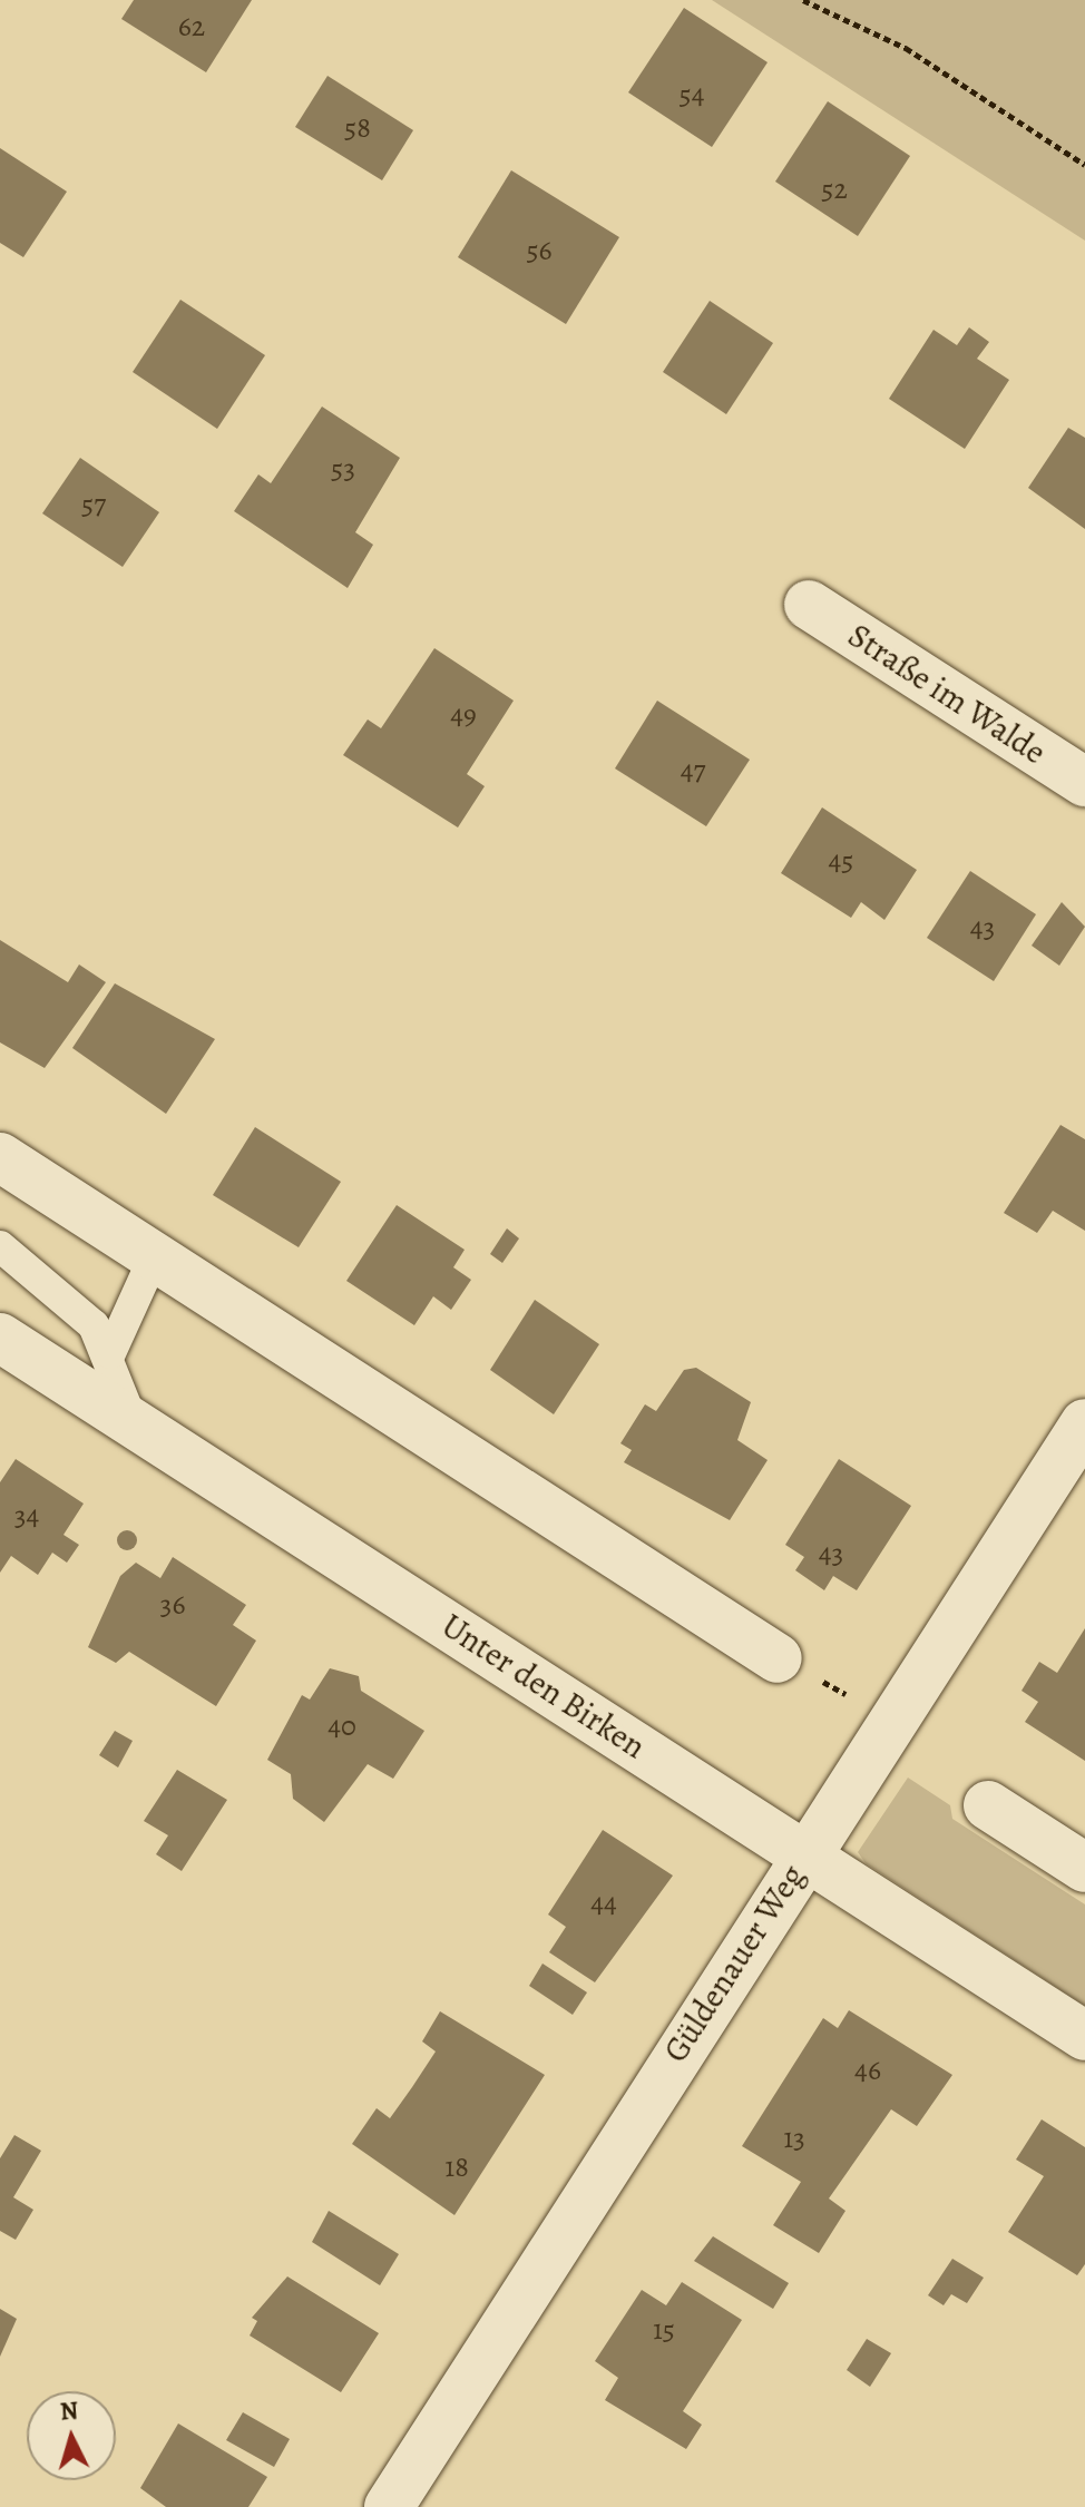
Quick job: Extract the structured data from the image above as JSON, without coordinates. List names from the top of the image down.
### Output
{
  "streets": {
    "street": ["Straße im Walde", "Unter den Birken", "Güldenauer Weg"]
  },
  "crossings": [
    ["Unter den Birken", "Güldenauer Weg"]
  ],
  "house_numbers": [
    "62",
    "54",
    "58",
    "52",
    "56",
    "53",
    "57",
    "49",
    "47",
    "45",
    "43",
    "34",
    "43",
    "36",
    "40",
    "44",
    "46",
    "13",
    "18",
    "15"
  ],
  "north": "top"
}
